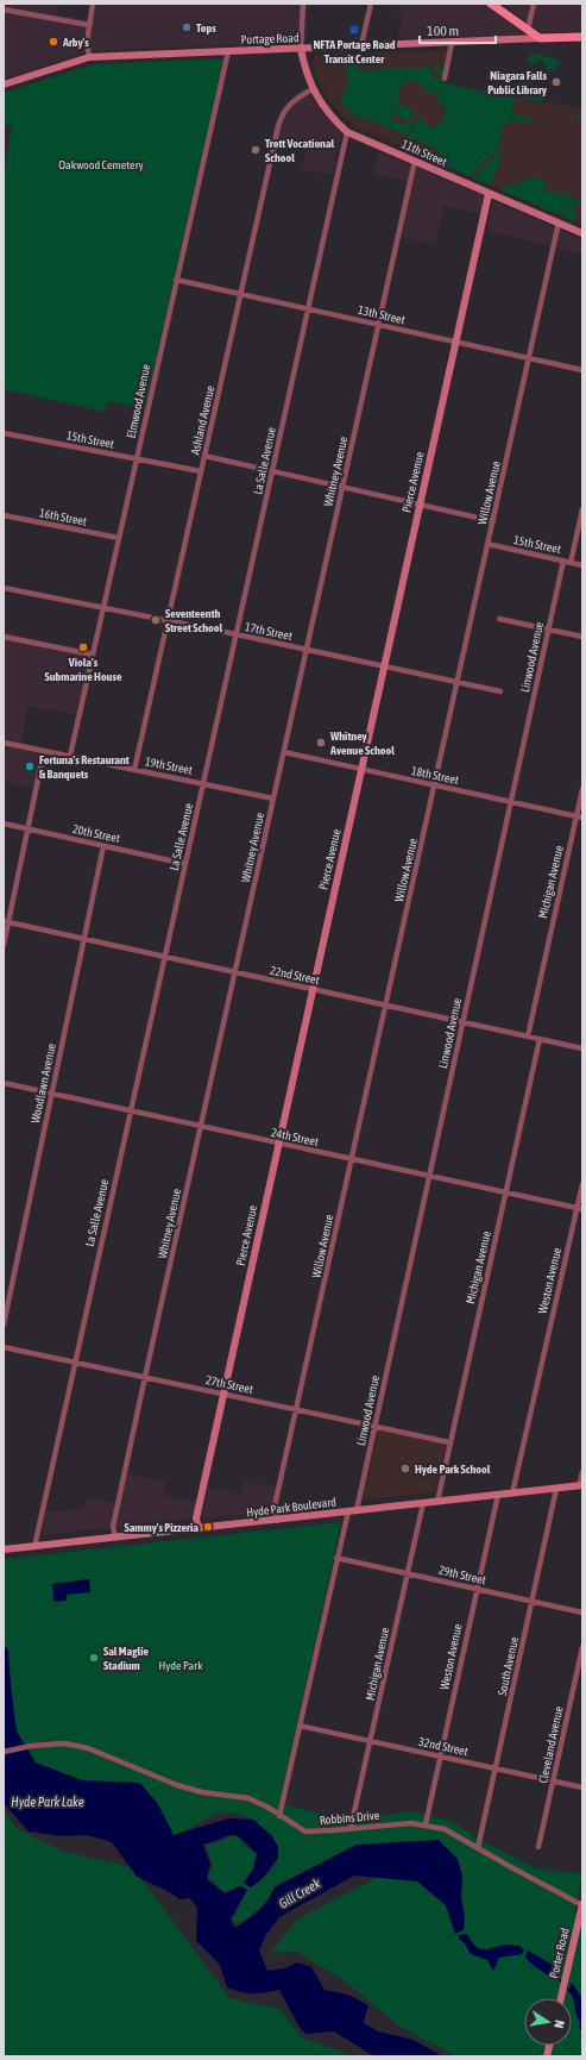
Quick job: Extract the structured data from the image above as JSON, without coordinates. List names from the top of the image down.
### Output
{
  "streets": {
    "street": [
      "Portage Road",
      "11th Street",
      "13th Street",
      "Elmwood Avenue",
      "Ashland Avenue",
      "15th Street",
      "La Salle Avenue",
      "Whitney Avenue",
      "Pierce Avenue",
      "Willow Avenue",
      "16th Street",
      "17th Street",
      "Linwood Avenue",
      "19th Street",
      "18th Street",
      "20th Street",
      "Michigan Avenue",
      "22nd Street",
      "Woodlawn Avenue",
      "24th Street",
      "Weston Avenue",
      "27th Street",
      "Hyde Park Boulevard",
      "29th Street",
      "South Avenue",
      "Cleveland Avenue",
      "32nd Street",
      "Robbins Drive",
      "Porter Road"
    ]
  },
  "crossings": [
    ["Portage Road", "11th Street"],
    ["Portage Road", "Elmwood Avenue"],
    ["11th Street", "Ashland Avenue"],
    ["11th Street", "La Salle Avenue"],
    ["11th Street", "Whitney Avenue"],
    ["11th Street", "Pierce Avenue"],
    ["11th Street", "Willow Avenue"],
    ["13th Street", "Elmwood Avenue"],
    ["13th Street", "Ashland Avenue"],
    ["13th Street", "La Salle Avenue"],
    ["13th Street", "Whitney Avenue"],
    ["13th Street", "Pierce Avenue"],
    ["13th Street", "Willow Avenue"],
    ["Elmwood Avenue", "15th Street"],
    ["Elmwood Avenue", "16th Street"],
    ["Elmwood Avenue", "17th Street"],
    ["Elmwood Avenue", "19th Street"],
    ["Ashland Avenue", "15th Street"],
    ["Ashland Avenue", "17th Street"],
    ["Ashland Avenue", "19th Street"],
    ["15th Street", "Willow Avenue"],
    ["15th Street", "Linwood Avenue"],
    ["La Salle Avenue", "17th Street"],
    ["La Salle Avenue", "19th Street"],
    ["La Salle Avenue", "20th Street"],
    ["La Salle Avenue", "22nd Street"],
    ["La Salle Avenue", "24th Street"],
    ["La Salle Avenue", "27th Street"],
    ["La Salle Avenue", "Hyde Park Boulevard"],
    ["Whitney Avenue", "17th Street"],
    ["Whitney Avenue", "19th Street"],
    ["Whitney Avenue", "18th Street"],
    ["Whitney Avenue", "22nd Street"],
    ["Whitney Avenue", "24th Street"],
    ["Whitney Avenue", "27th Street"],
    ["Whitney Avenue", "Hyde Park Boulevard"],
    ["Pierce Avenue", "17th Street"],
    ["Pierce Avenue", "18th Street"],
    ["Pierce Avenue", "22nd Street"],
    ["Pierce Avenue", "24th Street"],
    ["Pierce Avenue", "27th Street"],
    ["Pierce Avenue", "Hyde Park Boulevard"],
    ["Willow Avenue", "17th Street"],
    ["Willow Avenue", "18th Street"],
    ["Willow Avenue", "22nd Street"],
    ["Willow Avenue", "24th Street"],
    ["Willow Avenue", "27th Street"],
    ["Willow Avenue", "Hyde Park Boulevard"],
    ["Linwood Avenue", "18th Street"],
    ["Linwood Avenue", "22nd Street"],
    ["Linwood Avenue", "24th Street"],
    ["Linwood Avenue", "27th Street"],
    ["Linwood Avenue", "Hyde Park Boulevard"],
    ["18th Street", "Michigan Avenue"],
    ["20th Street", "Woodlawn Avenue"],
    ["Michigan Avenue", "22nd Street"],
    ["Michigan Avenue", "24th Street"],
    ["Michigan Avenue", "27th Street"],
    ["Michigan Avenue", "Hyde Park Boulevard"],
    ["Michigan Avenue", "29th Street"],
    ["Michigan Avenue", "32nd Street"],
    ["Michigan Avenue", "Robbins Drive"],
    ["22nd Street", "Woodlawn Avenue"],
    ["Woodlawn Avenue", "24th Street"],
    ["24th Street", "Weston Avenue"],
    ["Weston Avenue", "Hyde Park Boulevard"],
    ["Weston Avenue", "29th Street"],
    ["Weston Avenue", "32nd Street"],
    ["Weston Avenue", "Robbins Drive"],
    ["Hyde Park Boulevard", "South Avenue"],
    ["29th Street", "South Avenue"],
    ["South Avenue", "32nd Street"],
    ["South Avenue", "Robbins Drive"],
    ["Cleveland Avenue", "32nd Street"],
    ["Robbins Drive", "Porter Road"]
  ],
  "water": ["Hyde Park Lake", "Gill Creek"],
  "parks": ["Oakwood Cemetery", "Hyde Park"],
  "places": {
    "other": [
      "Tops",
      "Arby's",
      "Niagara Falls Public Library",
      "Trott Vocational School",
      "Seventeenth Street School",
      "Viola's Submarine House",
      "Whitney Avenue School",
      "Fortuna's Restaurant & Banquets",
      "Hyde Park School",
      "Sammy's Pizzeria",
      "Sal Maglie Stadium"
    ],
    "transit": ["NFTA Portage Road Transit Center"]
  },
  "scale_bar": "100 m",
  "north": "right"
}
